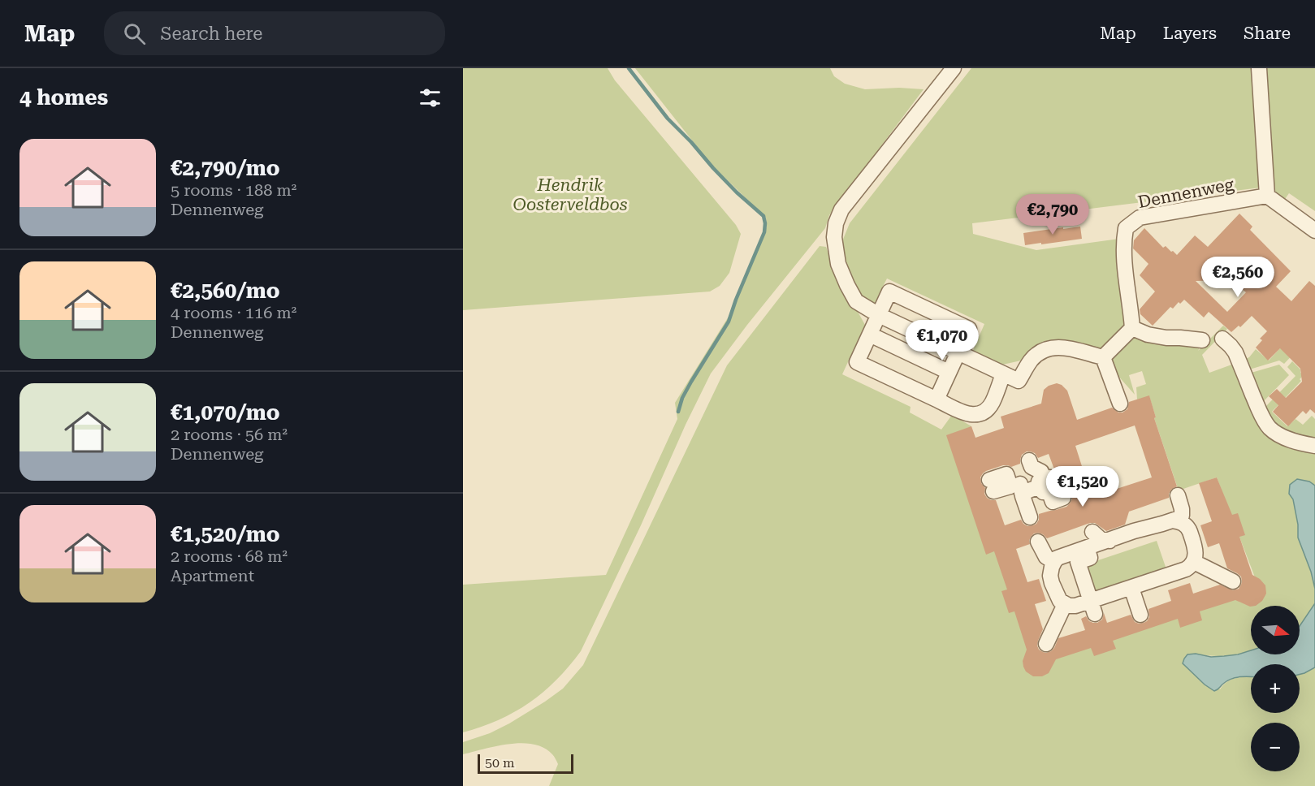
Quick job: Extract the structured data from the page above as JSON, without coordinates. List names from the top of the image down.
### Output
{
  "streets": {
    "street": ["Dennenweg"]
  },
  "parks": ["Hendrik Oosterveldbos"],
  "scale_bar": "50 m",
  "north": "right",
  "page": {
    "header": "Map",
    "search": "Search here",
    "nav": ["Map", "Layers", "Share"],
    "heading": "4 homes",
    "list": [
      {
        "name": "€2,790/mo",
        "note": "5 rooms · 188 m² · Dennenweg"
      },
      {
        "name": "€2,560/mo",
        "note": "4 rooms · 116 m² · Dennenweg"
      },
      {
        "name": "€1,070/mo",
        "note": "2 rooms · 56 m² · Dennenweg"
      },
      {
        "name": "€1,520/mo",
        "note": "2 rooms · 68 m² · Apartment"
      }
    ],
    "price": [
      "€2,790",
      "€2,560",
      "€1,070",
      "€1,520"
    ],
    "map_buttons": ["+", "−"],
    "scale": "50 m"
  }
}
